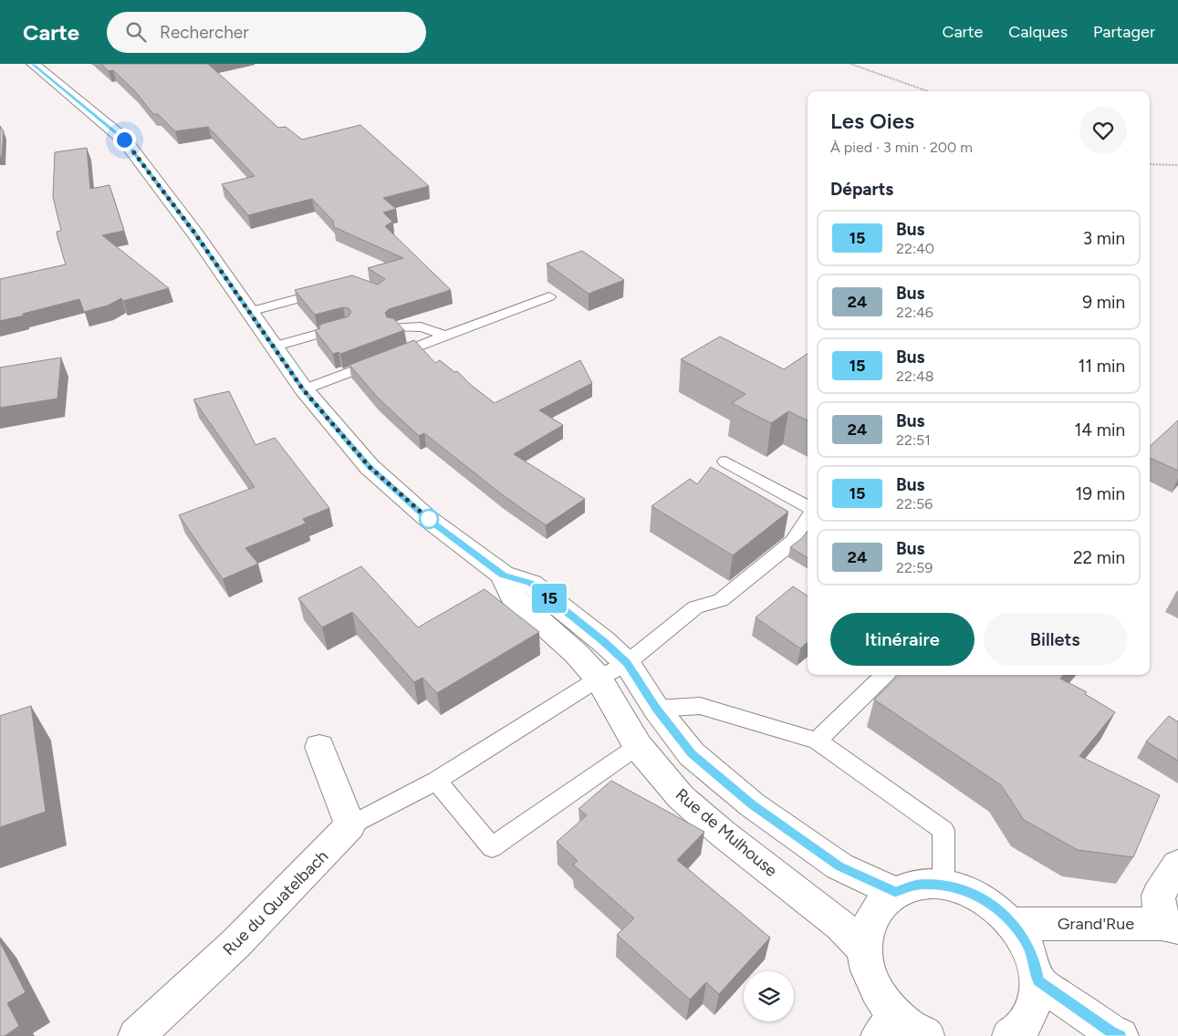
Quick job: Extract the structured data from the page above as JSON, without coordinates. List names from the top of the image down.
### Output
{
  "streets": {
    "main road": ["Rue de Mulhouse", "Rue du Quatelbach", "Grand'Rue"]
  },
  "lines": ["bus line 15"],
  "page": {
    "header": "Carte",
    "search": "Rechercher",
    "nav": ["Carte", "Calques", "Partager"],
    "on_map": "15",
    "heading": [
      ["Les Oies", "À pied · 3 min · 200 m"],
      "Départs"
    ],
    "list": [
      {
        "mark": "15",
        "name": "Bus",
        "note": "22:40",
        "value": "3 min"
      },
      {
        "mark": "24",
        "name": "Bus",
        "note": "22:46",
        "value": "9 min"
      },
      {
        "mark": "15",
        "name": "Bus",
        "note": "22:48",
        "value": "11 min"
      },
      {
        "mark": "24",
        "name": "Bus",
        "note": "22:51",
        "value": "14 min"
      },
      {
        "mark": "15",
        "name": "Bus",
        "note": "22:56",
        "value": "19 min"
      },
      {
        "mark": "24",
        "name": "Bus",
        "note": "22:59",
        "value": "22 min"
      }
    ],
    "buttons": ["Itinéraire", "Billets"]
  }
}
